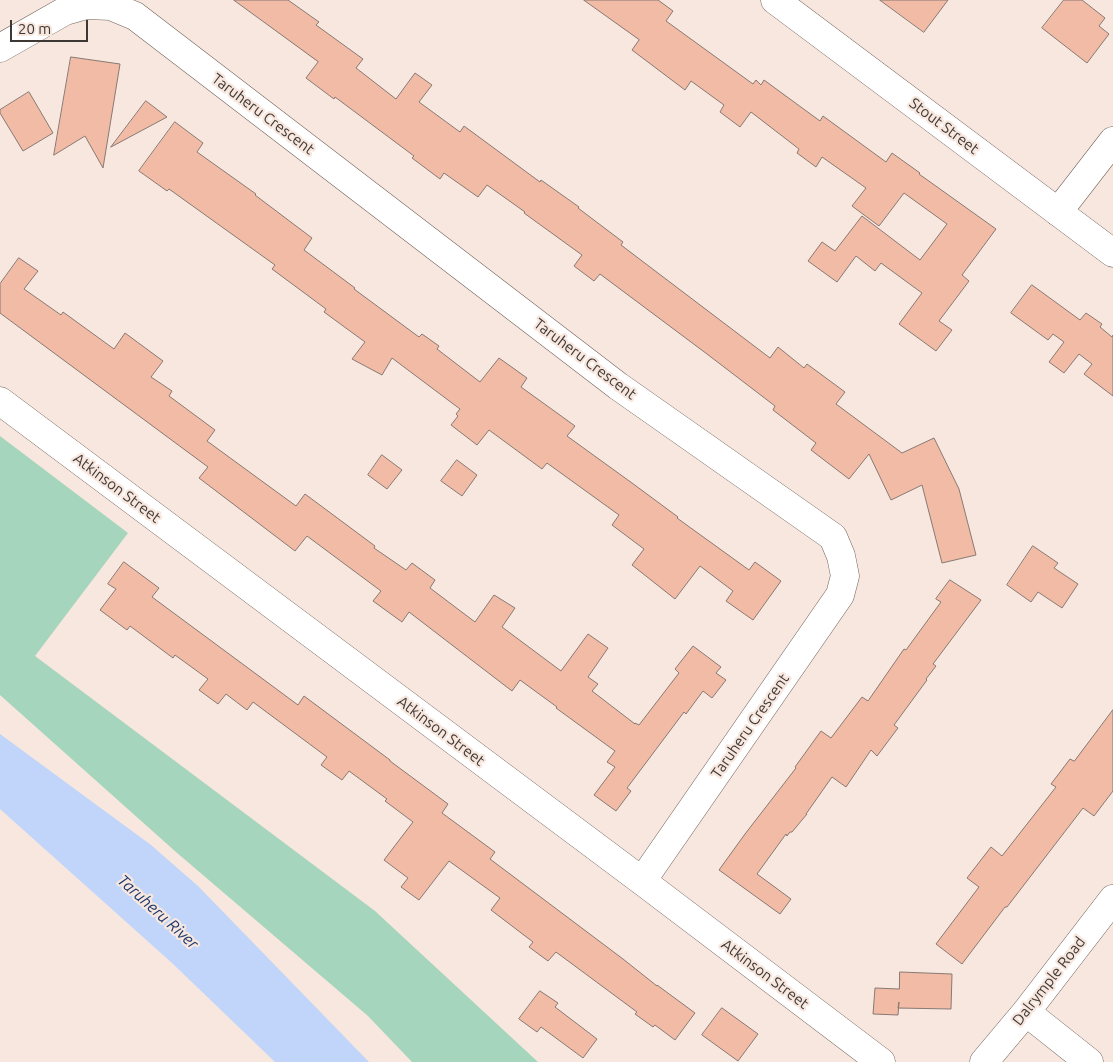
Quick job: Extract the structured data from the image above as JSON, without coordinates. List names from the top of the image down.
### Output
{
  "streets": {
    "street": [
      "Taruheru Crescent",
      "Stout Street",
      "Atkinson Street",
      "Dalrymple Road"
    ]
  },
  "crossings": [
    ["Taruheru Crescent", "Atkinson Street"]
  ],
  "water": ["Taruheru River"],
  "scale_bar": "20 m"
}
